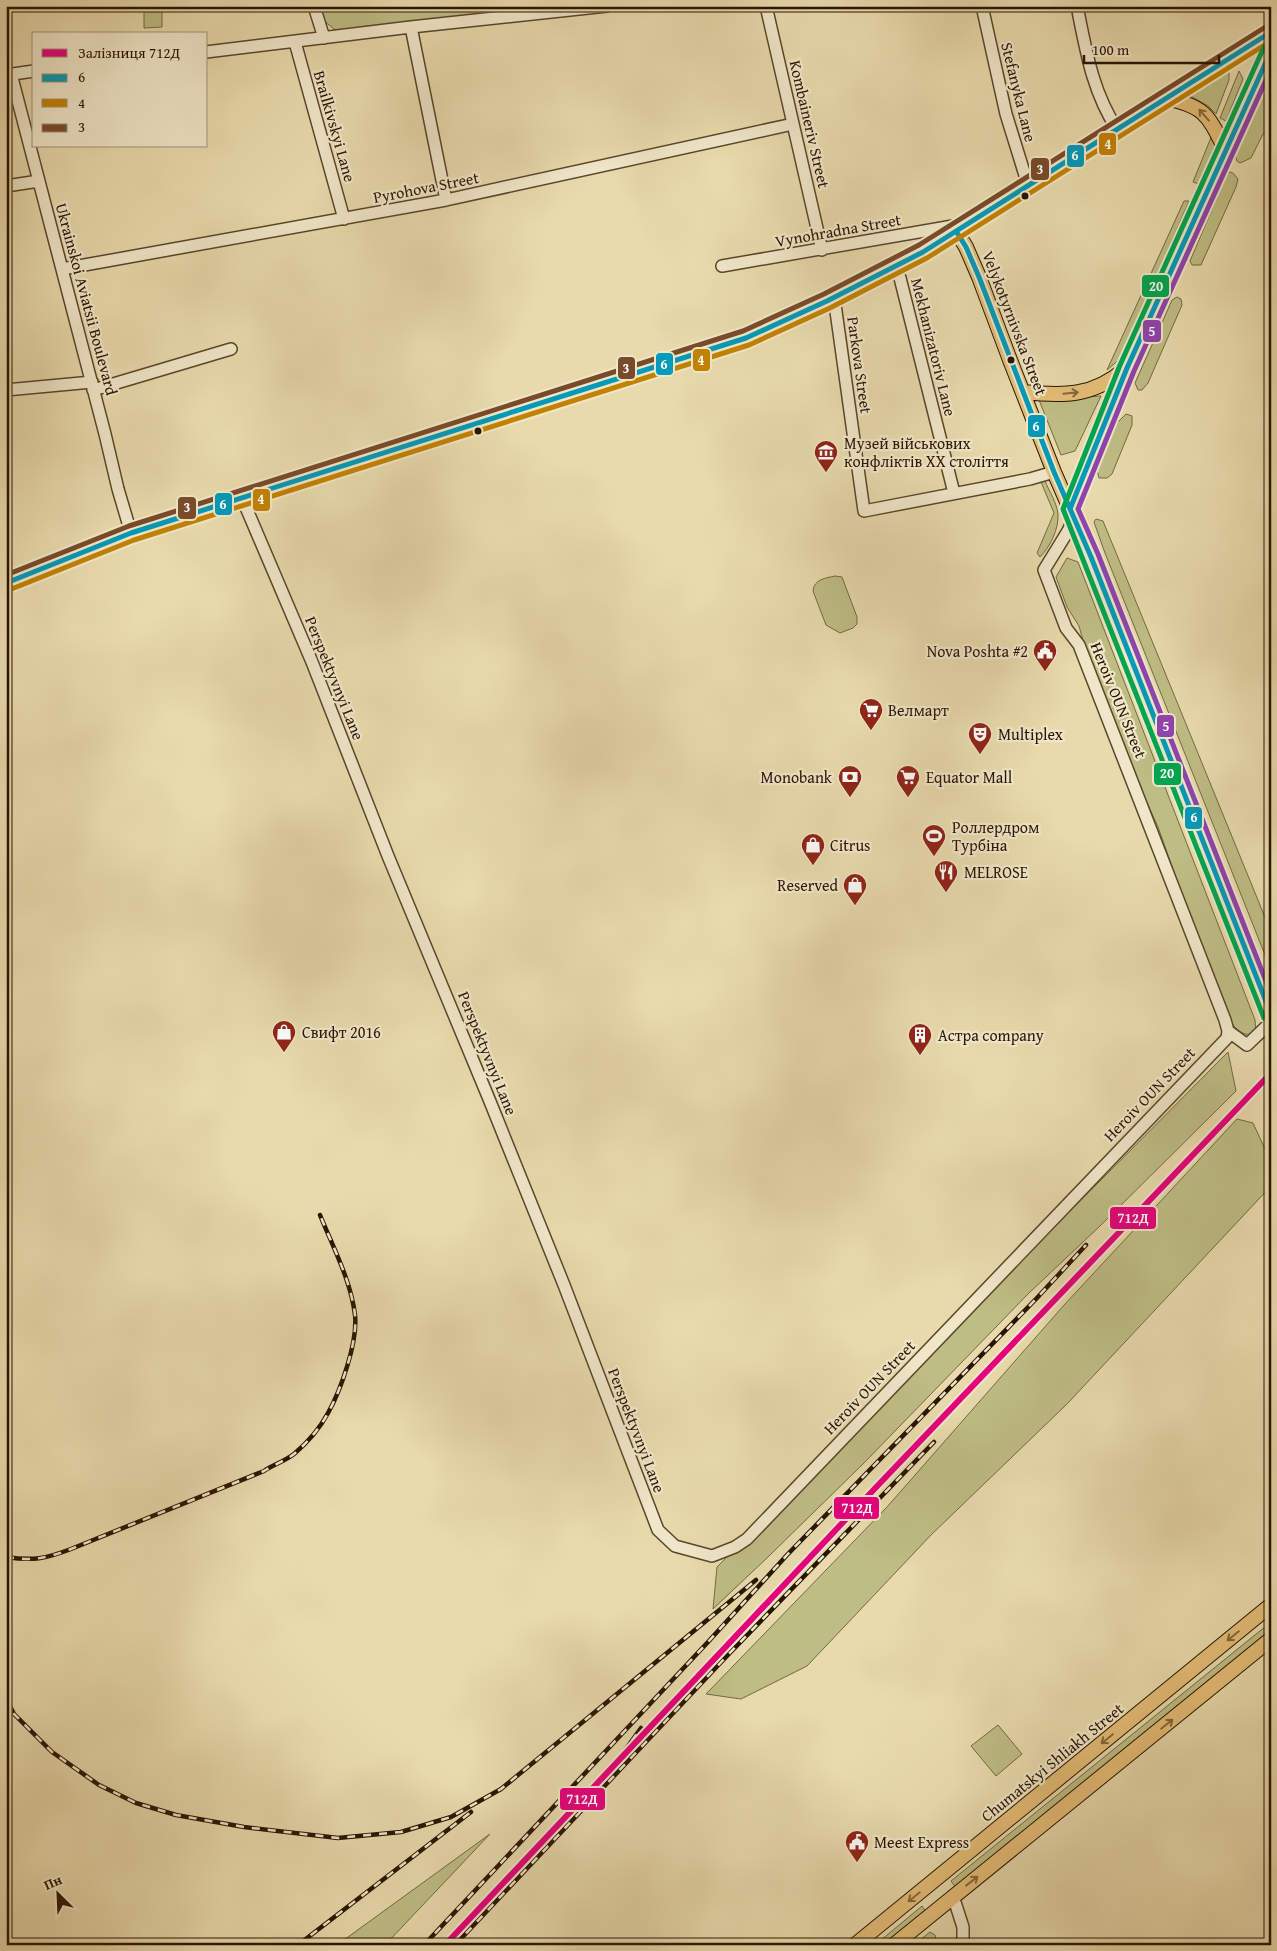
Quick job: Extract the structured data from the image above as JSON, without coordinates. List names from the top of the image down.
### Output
{
  "streets": {
    "main road": ["Velykotyrnivska Street", "Chumatskyi Shliakh Street"],
    "street": [
      "Stefanyka Lane",
      "Kombaineriv Street",
      "Brailkivskyi Lane",
      "Pyrohova Street",
      "Vynohradna Street",
      "Ukrainskoi Aviatsii Boulevard",
      "Mekhanizatoriv Lane",
      "Parkova Street",
      "Perspektyvnyi Lane",
      "Heroiv OUN Street"
    ]
  },
  "crossings": [
    ["Kombaineriv Street", "Pyrohova Street"],
    ["Kombaineriv Street", "Vynohradna Street"],
    ["Brailkivskyi Lane", "Pyrohova Street"],
    ["Pyrohova Street", "Ukrainskoi Aviatsii Boulevard"],
    ["Vynohradna Street", "Velykotyrnivska Street"],
    ["Velykotyrnivska Street", "Parkova Street"],
    ["Velykotyrnivska Street", "Heroiv OUN Street"],
    ["Mekhanizatoriv Lane", "Parkova Street"],
    ["Perspektyvnyi Lane", "Heroiv OUN Street"]
  ],
  "places": {
    "museum": ["Музей військових конфліктів ХХ століття"],
    "public building": ["Nova Poshta #2", "Meest Express"],
    "supermarket": ["Велмарт", "Equator Mall"],
    "theatre": ["Multiplex"],
    "bank": ["Monobank"],
    "sports": ["Роллердром Турбіна"],
    "shop": ["Citrus", "Reserved", "Свифт 2016"],
    "restaurant": ["MELROSE"],
    "building": ["Астра company"]
  },
  "lines": [
    "transit line 3",
    "transit line 6",
    "transit line 4",
    "transit line 20",
    "transit line 5",
    "rail line 712Д"
  ],
  "legend": [
    "Залізниця 712Д",
    "6",
    "4",
    "3"
  ],
  "scale_bar": "100 m",
  "north": "top left"
}
